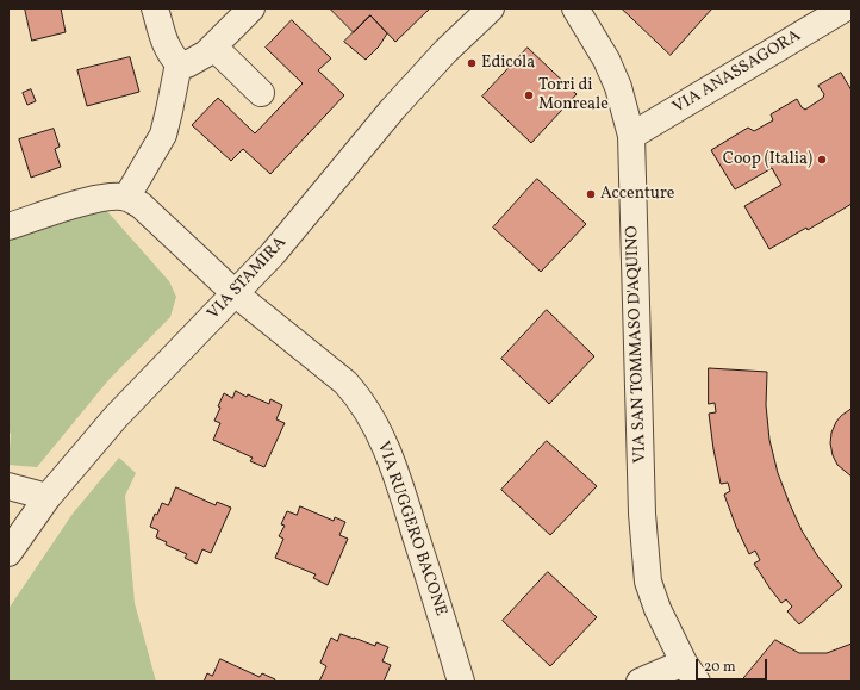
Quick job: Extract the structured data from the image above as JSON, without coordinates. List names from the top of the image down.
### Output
{
  "streets": {
    "street": [
      "VIA ANASSAGORA",
      "VIA STAMIRA",
      "VIA SAN TOMMASO D'AQUINO",
      "VIA RUGGERO BACONE"
    ]
  },
  "crossings": [
    ["VIA ANASSAGORA", "VIA SAN TOMMASO D'AQUINO"],
    ["VIA STAMIRA", "VIA RUGGERO BACONE"]
  ],
  "places": [
    "Edicola",
    "Torri di Monreale",
    "Coop (Italia)",
    "Accenture"
  ],
  "scale_bar": "20 m"
}
